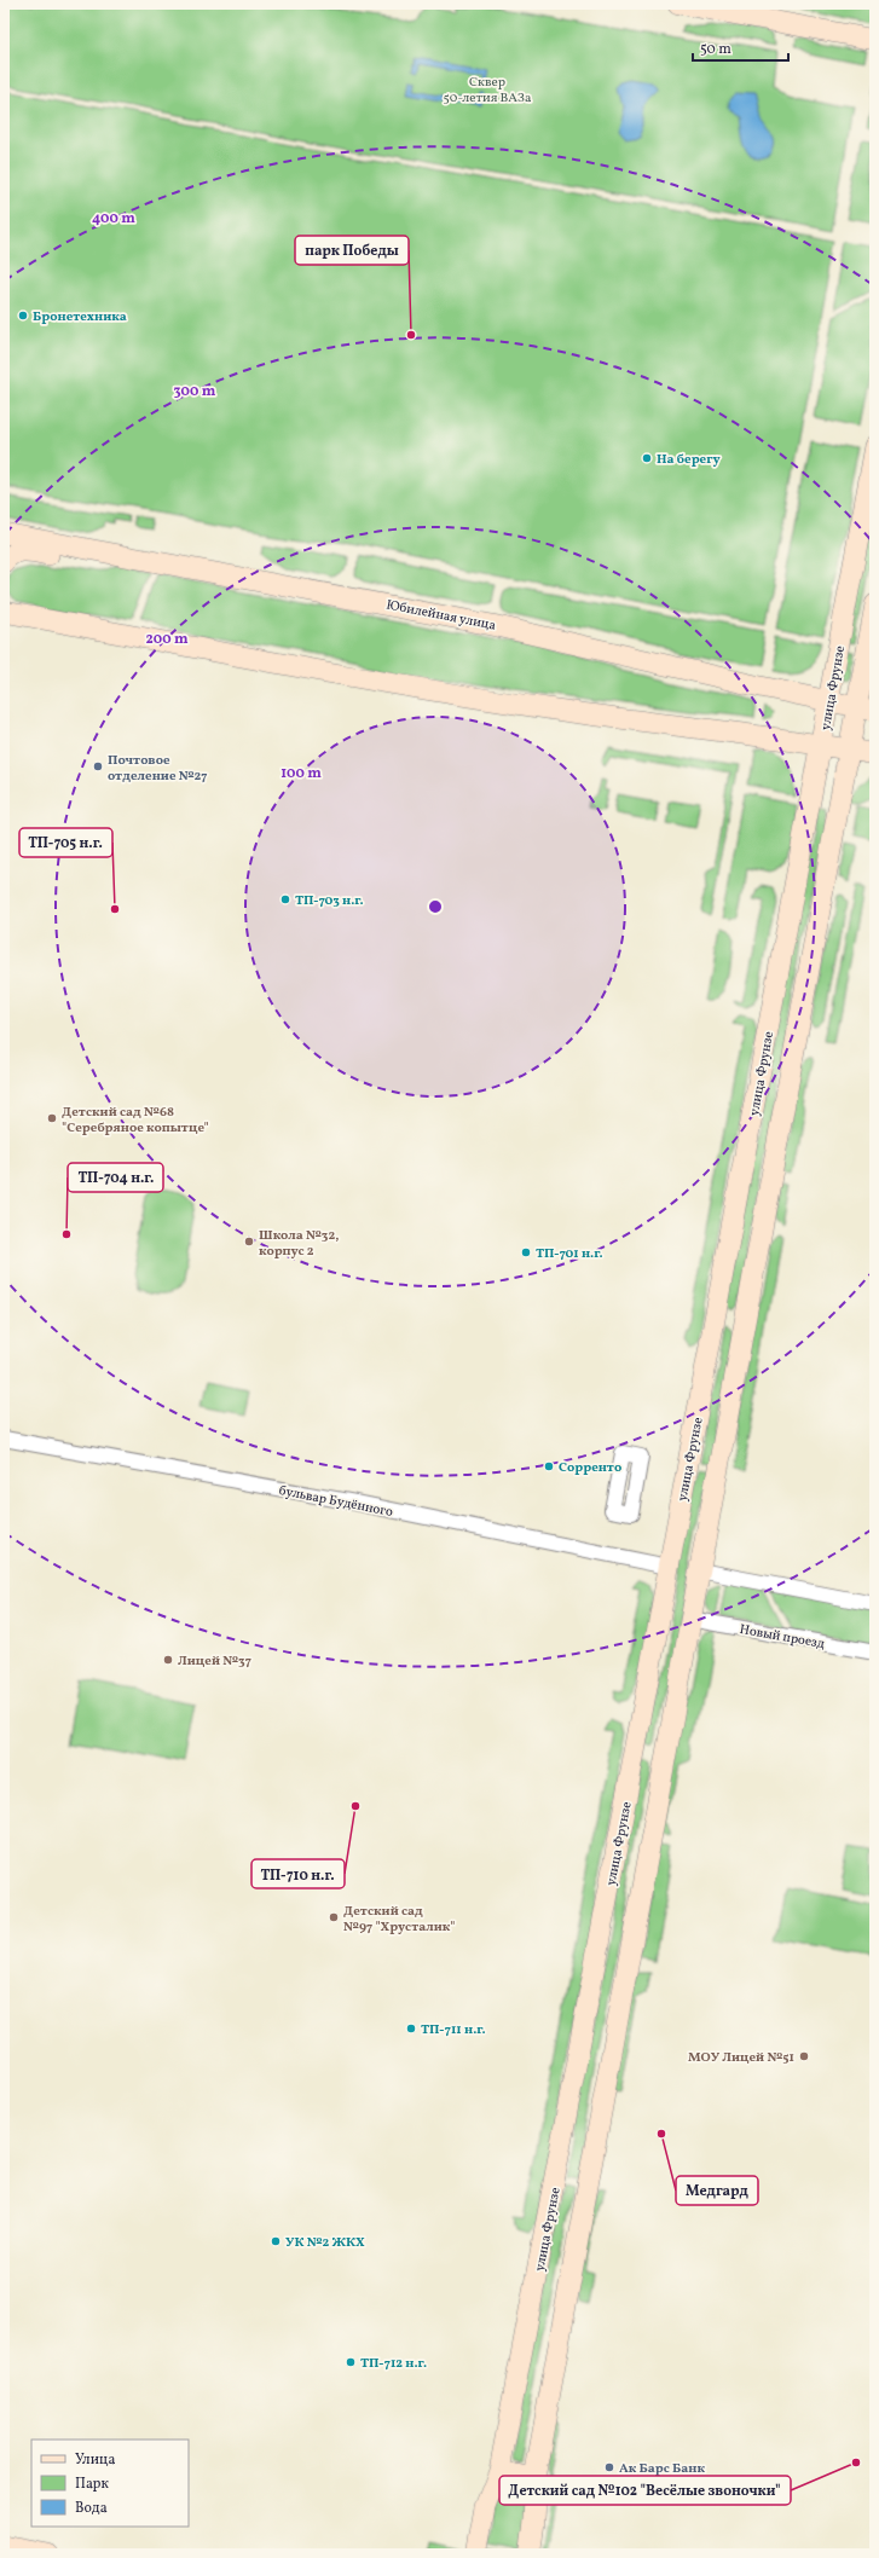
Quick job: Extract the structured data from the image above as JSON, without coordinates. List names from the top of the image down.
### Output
{
  "streets": {
    "main road": ["Юбилейная улица", "улица Фрунзе"],
    "street": ["бульвар Будённого", "Новый проезд"]
  },
  "crossings": [
    ["Юбилейная улица", "улица Фрунзе"],
    ["улица Фрунзе", "бульвар Будённого"],
    ["улица Фрунзе", "Новый проезд"]
  ],
  "parks": ["Сквер 50-летия ВАЗа"],
  "places": [
    "Бронетехника",
    "парк Победы",
    "На берегу",
    "Почтовое отделение №27",
    "ТП-703 н.г.",
    "ТП-705 н.г.",
    "Детский сад №68 \"Серебряное копытце\"",
    "ТП-704 н.г.",
    "Школа №32, корпус 2",
    "ТП-701 н.г.",
    "Сорренто",
    "Лицей №37",
    "ТП-710 н.г.",
    "Детский сад №97 \"Хрусталик\"",
    "ТП-711 н.г.",
    "МОУ Лицей №51",
    "Медгард",
    "УК №2 ЖКХ",
    "ТП-712 н.г.",
    "Детский сад №102 \"Весёлые звоночки\"",
    "Ак Барс Банк"
  ],
  "legend": ["Улица", "Парк", "Вода"],
  "scale_bar": "50 m",
  "rings": [
    "400 m",
    "300 m",
    "200 m",
    "100 m"
  ]
}
